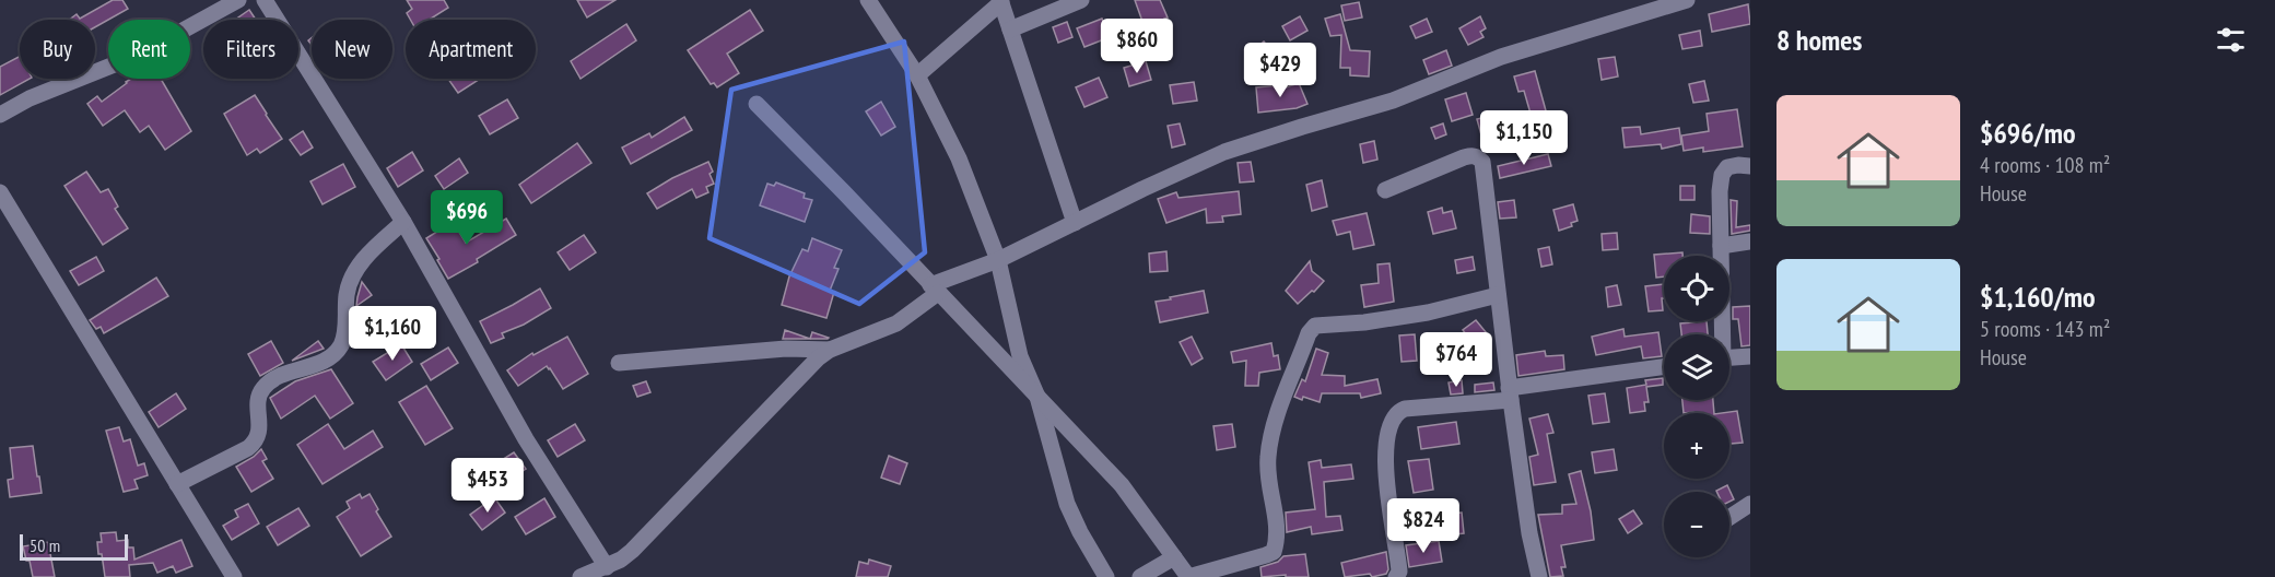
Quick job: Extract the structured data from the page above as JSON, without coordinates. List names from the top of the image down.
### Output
{
  "scale_bar": "50 m",
  "page": {
    "heading": "8 homes",
    "price": [
      "$860",
      "$429",
      "$1,150",
      "$696",
      "$1,160",
      "$764",
      "$453",
      "$824"
    ],
    "chip": [
      "Buy",
      "Rent",
      "Filters",
      "New",
      "Apartment"
    ],
    "list": [
      {
        "name": "$696/mo",
        "note": "4 rooms · 108 m² · House"
      },
      {
        "name": "$1,160/mo",
        "note": "5 rooms · 143 m² · House"
      }
    ],
    "map_buttons": ["+", "−"],
    "scale": "50 m"
  }
}
